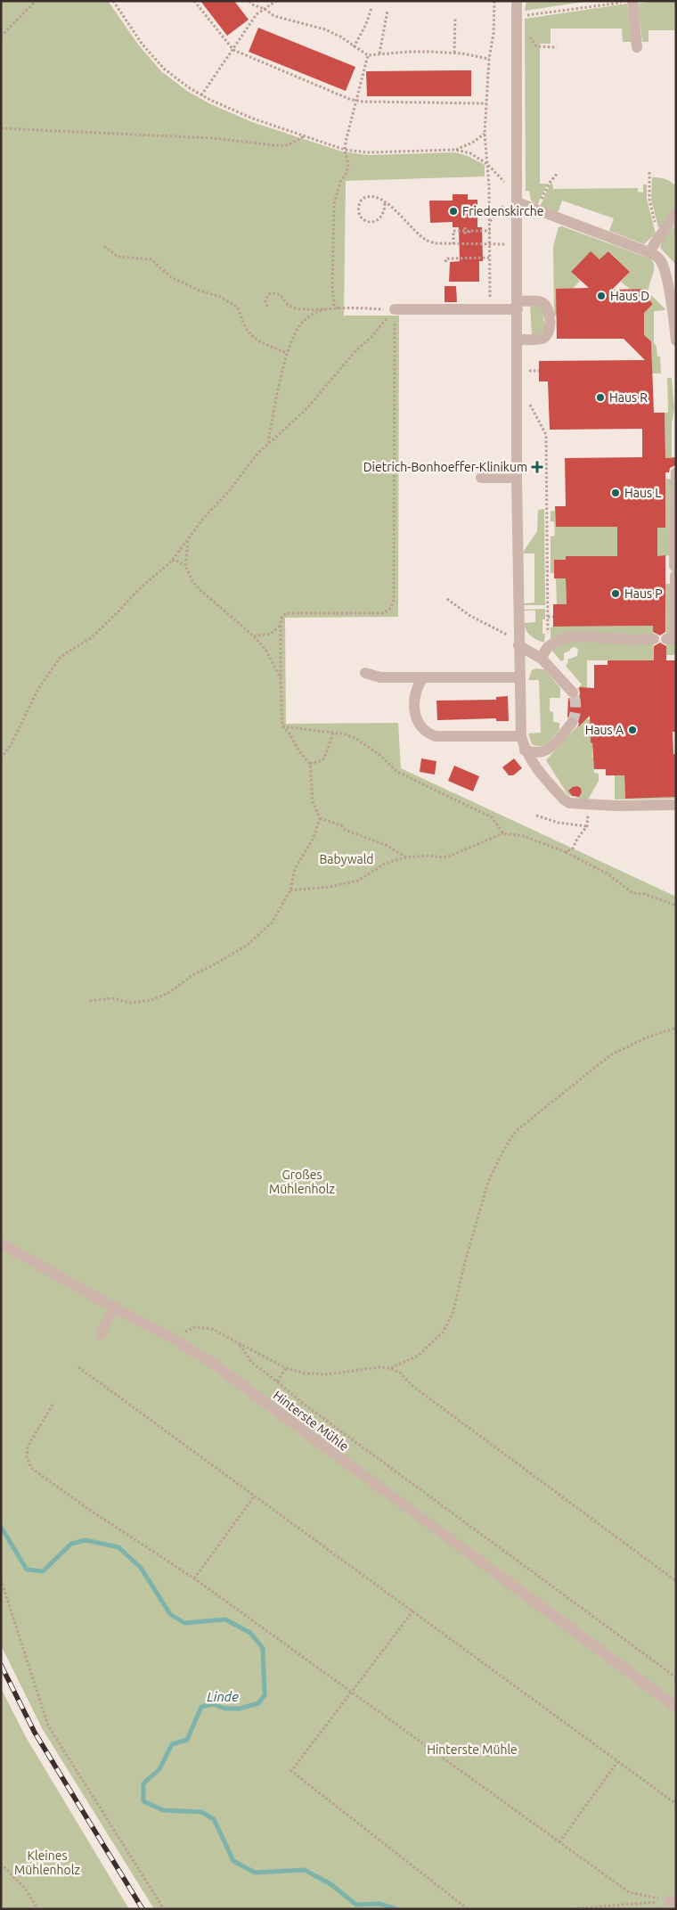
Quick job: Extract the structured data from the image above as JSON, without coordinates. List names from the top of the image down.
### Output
{
  "streets": {
    "street": ["Hinterste Mühle"]
  },
  "water": ["Linde"],
  "parks": [
    "Babywald",
    "Großes Mühlenholz",
    "Hinterste Mühle",
    "Kleines Mühlenholz"
  ],
  "places": {
    "other": [
      "Friedenskirche",
      "Haus D",
      "Haus R",
      "Haus L",
      "Haus P",
      "Haus A"
    ],
    "health": ["Dietrich-Bonhoeffer-Klinikum"]
  }
}
